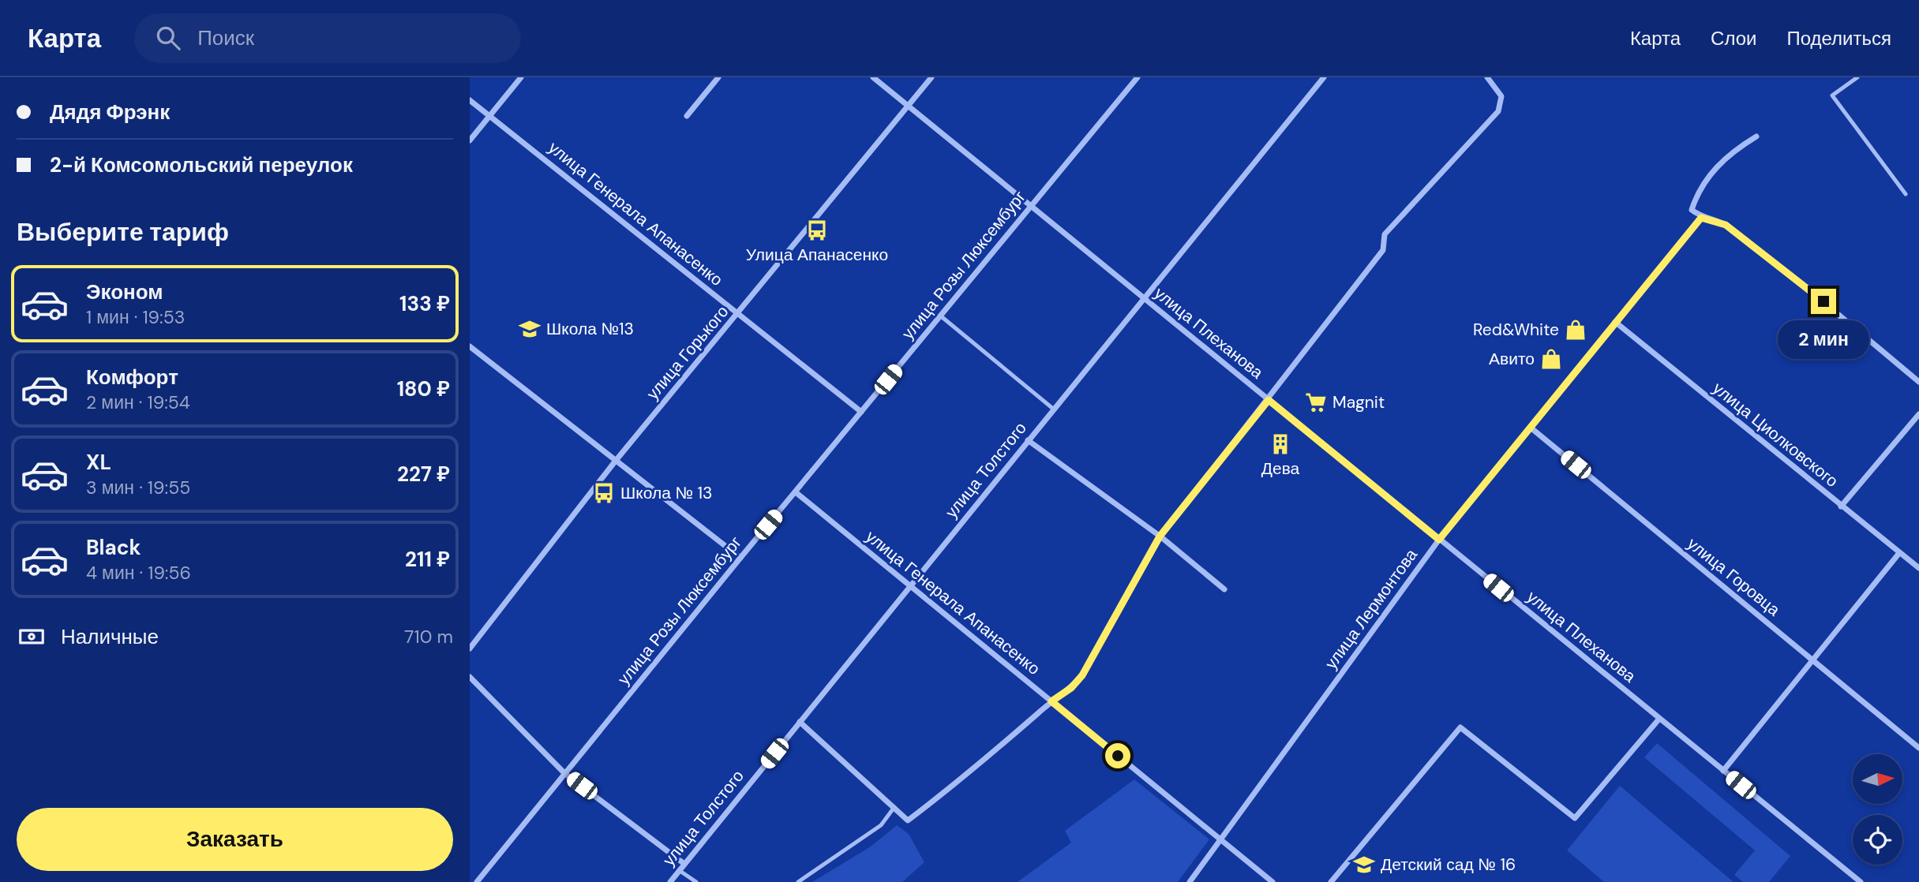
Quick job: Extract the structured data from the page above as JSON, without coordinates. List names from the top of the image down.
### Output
{
  "streets": {
    "street": [
      "улица Генерала Апанасенко",
      "улица Розы Люксембург",
      "улица Плеханова",
      "улица Горького",
      "улица Циолковского",
      "улица Толстого",
      "улица Горовца",
      "улица Лермонтова"
    ]
  },
  "crossings": [
    ["улица Генерала Апанасенко", "улица Розы Люксембург"],
    ["улица Генерала Апанасенко", "улица Горького"],
    ["улица Генерала Апанасенко", "улица Толстого"],
    ["улица Генерала Апанасенко", "улица Лермонтова"],
    ["улица Розы Люксембург", "улица Плеханова"],
    ["улица Плеханова", "улица Горького"],
    ["улица Плеханова", "улица Толстого"],
    ["улица Плеханова", "улица Лермонтова"],
    ["улица Циолковского", "улица Лермонтова"],
    ["улица Горовца", "улица Лермонтова"]
  ],
  "places": {
    "bus stop": ["Улица Апанасенко", "Школа № 13"],
    "school or university": ["Школа №13", "Детский сад № 16"],
    "shop": ["Red&White", "Авито"],
    "supermarket": ["Magnit"],
    "building": ["Дева"]
  },
  "north": "right",
  "page": {
    "header": "Карта",
    "search": "Поиск",
    "nav": ["Карта", "Слои", "Поделиться"],
    "banner": ["Дядя Фрэнк", "2-й Комсомольский переулок"],
    "heading": "Выберите тариф",
    "list": [
      {
        "name": "Эконом",
        "note": "1 мин · 19:53",
        "value": "133 ₽"
      },
      {
        "name": "Комфорт",
        "note": "2 мин · 19:54",
        "value": "180 ₽"
      },
      {
        "name": "XL",
        "note": "3 мин · 19:55",
        "value": "227 ₽"
      },
      {
        "name": "Black",
        "note": "4 мин · 19:56",
        "value": "211 ₽"
      }
    ],
    "bubble": "2 мин",
    "pay": ["Наличные", "710 m"],
    "buttons": "Заказать"
  }
}
